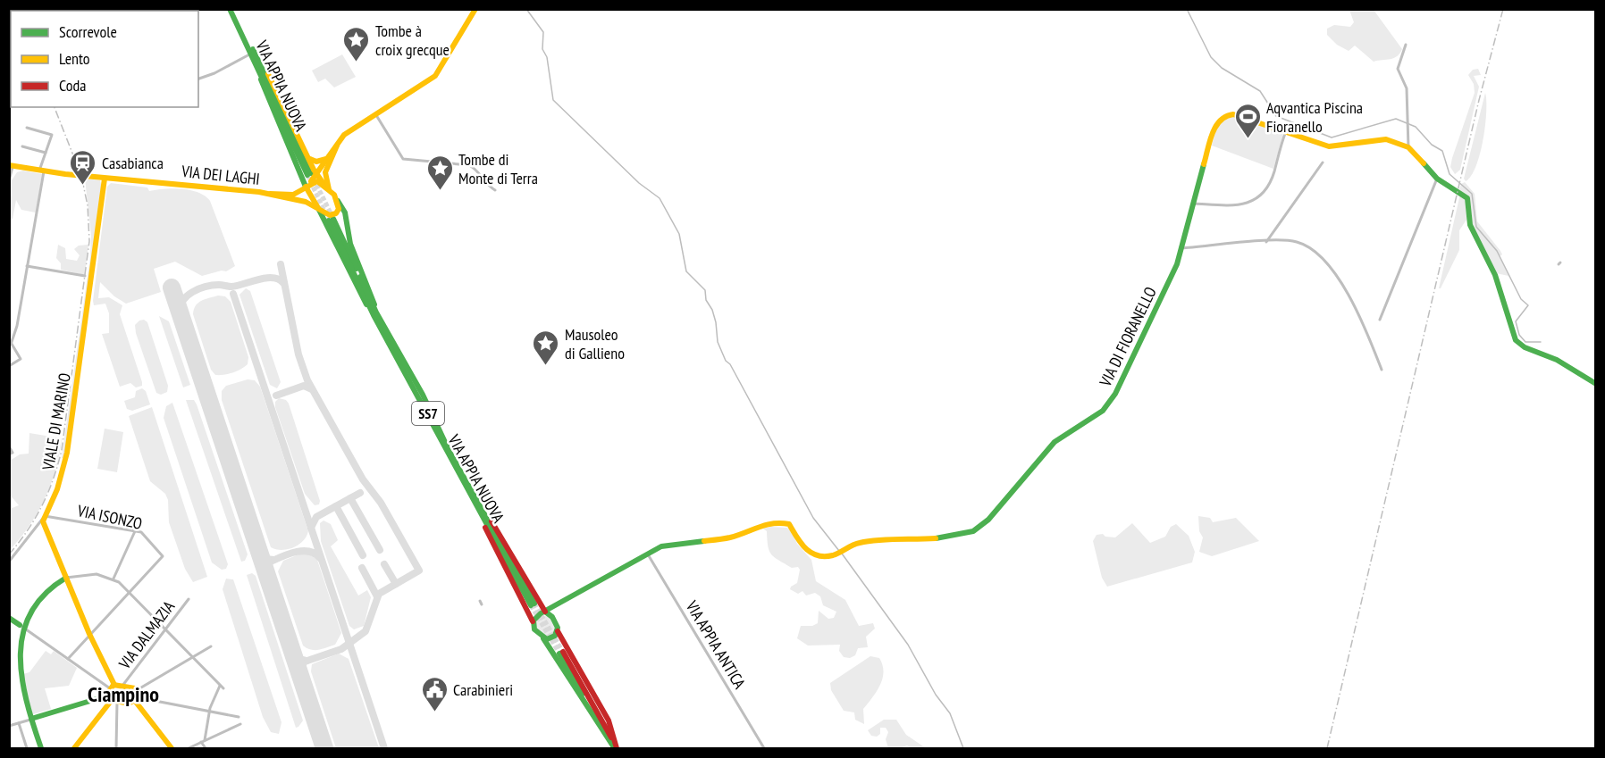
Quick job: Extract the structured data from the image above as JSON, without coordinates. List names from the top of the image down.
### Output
{
  "streets": {
    "street": [
      "VIA APPIA NUOVA",
      "VIA DEI LAGHI",
      "VIA DI FIORANELLO",
      "SS7",
      "VIALE DI MARINO",
      "VIA ISONZO",
      "VIA DALMAZIA",
      "VIA APPIA ANTICA"
    ]
  },
  "crossings": [
    ["VIA DEI LAGHI", "VIALE DI MARINO"],
    ["VIA DI FIORANELLO", "VIA APPIA ANTICA"],
    ["VIALE DI MARINO", "VIA ISONZO"]
  ],
  "districts": ["Ciampino"],
  "places": {
    "place": ["Tombe à croix grecque", "Tombe di Monte di Terra", "Mausoleo di Gallieno"],
    "sports": ["Aqvantica Piscina Fioranello"],
    "station": ["Casabianca"],
    "public building": ["Carabinieri"]
  },
  "legend": ["Scorrevole", "Lento", "Coda"]
}
